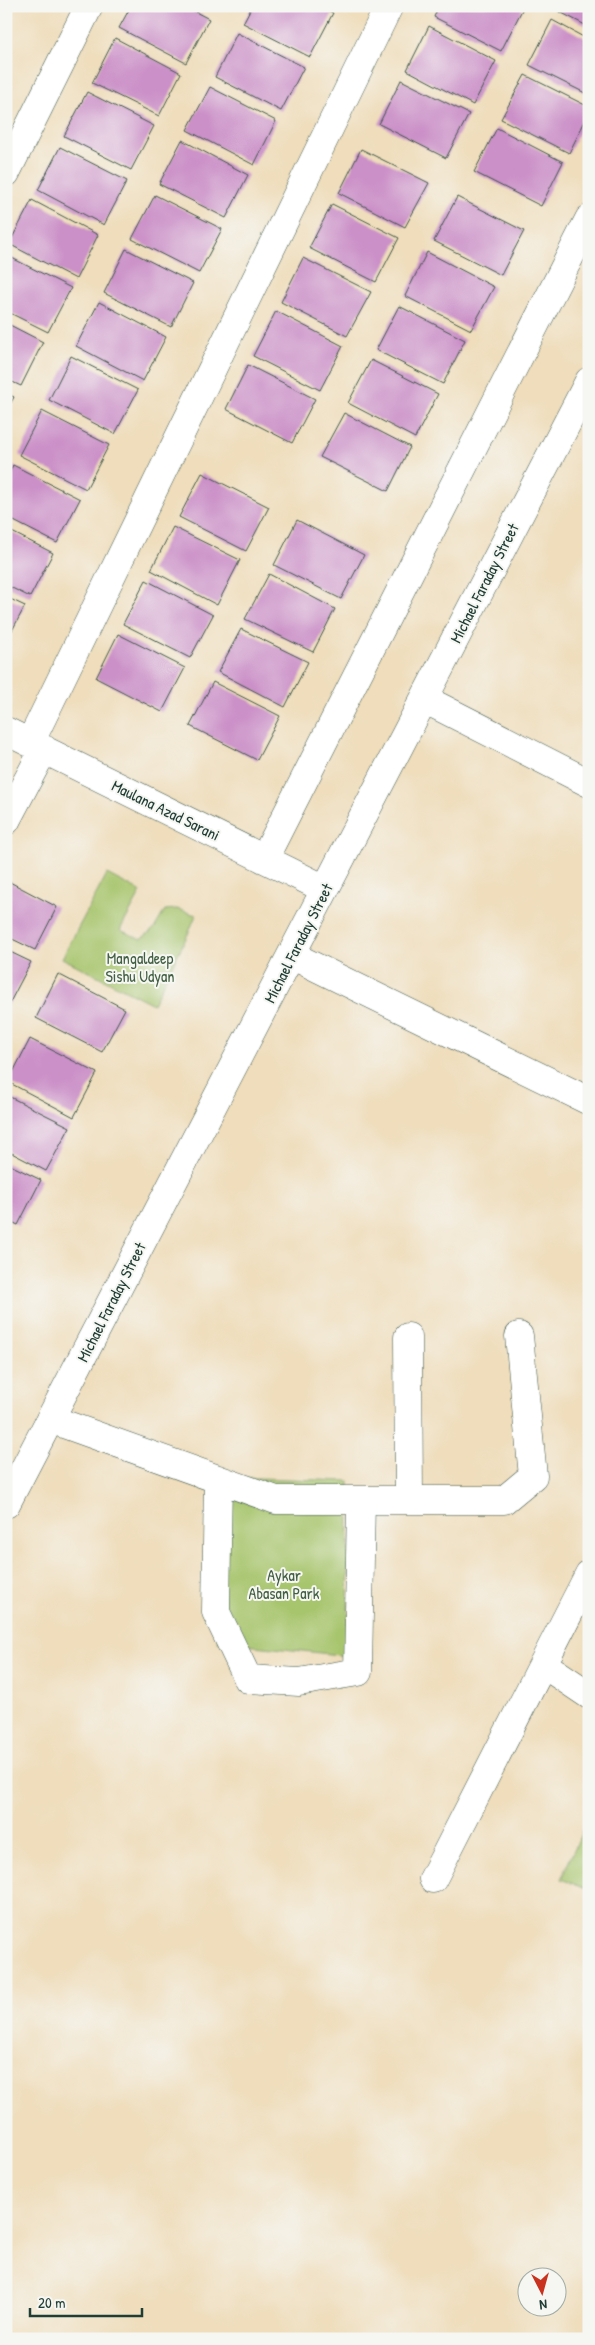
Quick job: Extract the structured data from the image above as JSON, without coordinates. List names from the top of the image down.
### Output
{
  "streets": {
    "street": ["Michael Faraday Street", "Maulana Azad Sarani"]
  },
  "crossings": [
    ["Michael Faraday Street", "Maulana Azad Sarani"]
  ],
  "parks": ["Mangaldeep Sishu Udyan", "Aykar Abasan Park"],
  "scale_bar": "20 m",
  "north": "bottom"
}
